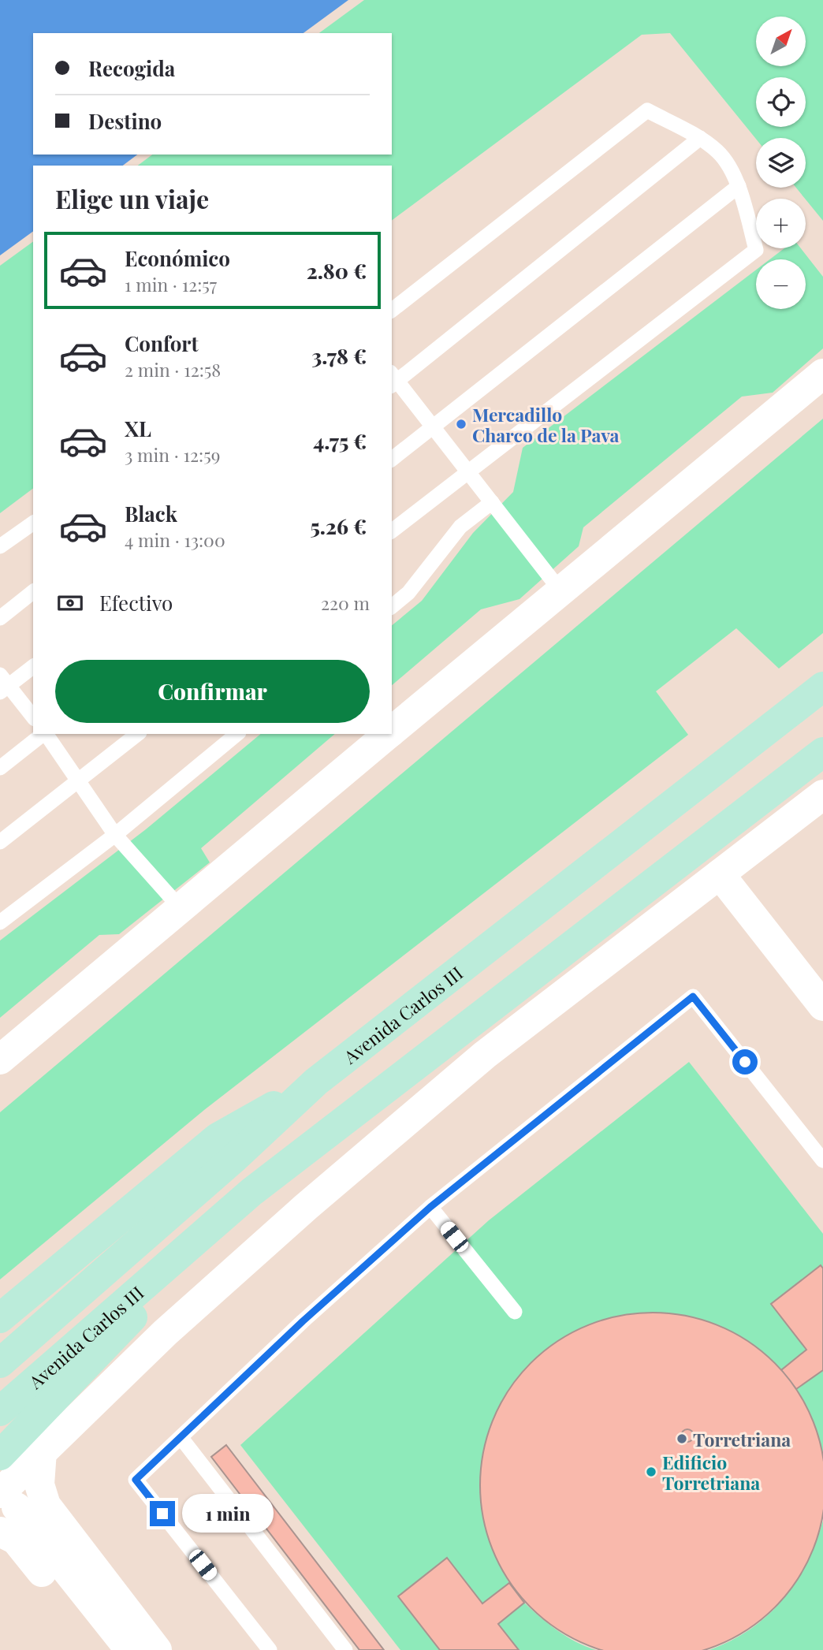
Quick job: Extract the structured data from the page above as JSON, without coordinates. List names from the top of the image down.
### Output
{
  "streets": {
    "main road": ["Avenida Carlos III"]
  },
  "places": ["Mercadillo Charco de la Pava", "Torretriana", "Edificio Torretriana"],
  "north": "top right",
  "page": {
    "map_buttons": ["+", "−"],
    "banner": ["Recogida", "Destino"],
    "heading": "Elige un viaje",
    "list": [
      {
        "name": "Económico",
        "note": "1 min · 12:57",
        "value": "2.80 €"
      },
      {
        "name": "Confort",
        "note": "2 min · 12:58",
        "value": "3.78 €"
      },
      {
        "name": "XL",
        "note": "3 min · 12:59",
        "value": "4.75 €"
      },
      {
        "name": "Black",
        "note": "4 min · 13:00",
        "value": "5.26 €"
      }
    ],
    "pay": ["Efectivo", "220 m"],
    "buttons": "Confirmar",
    "bubble": "1 min"
  }
}
